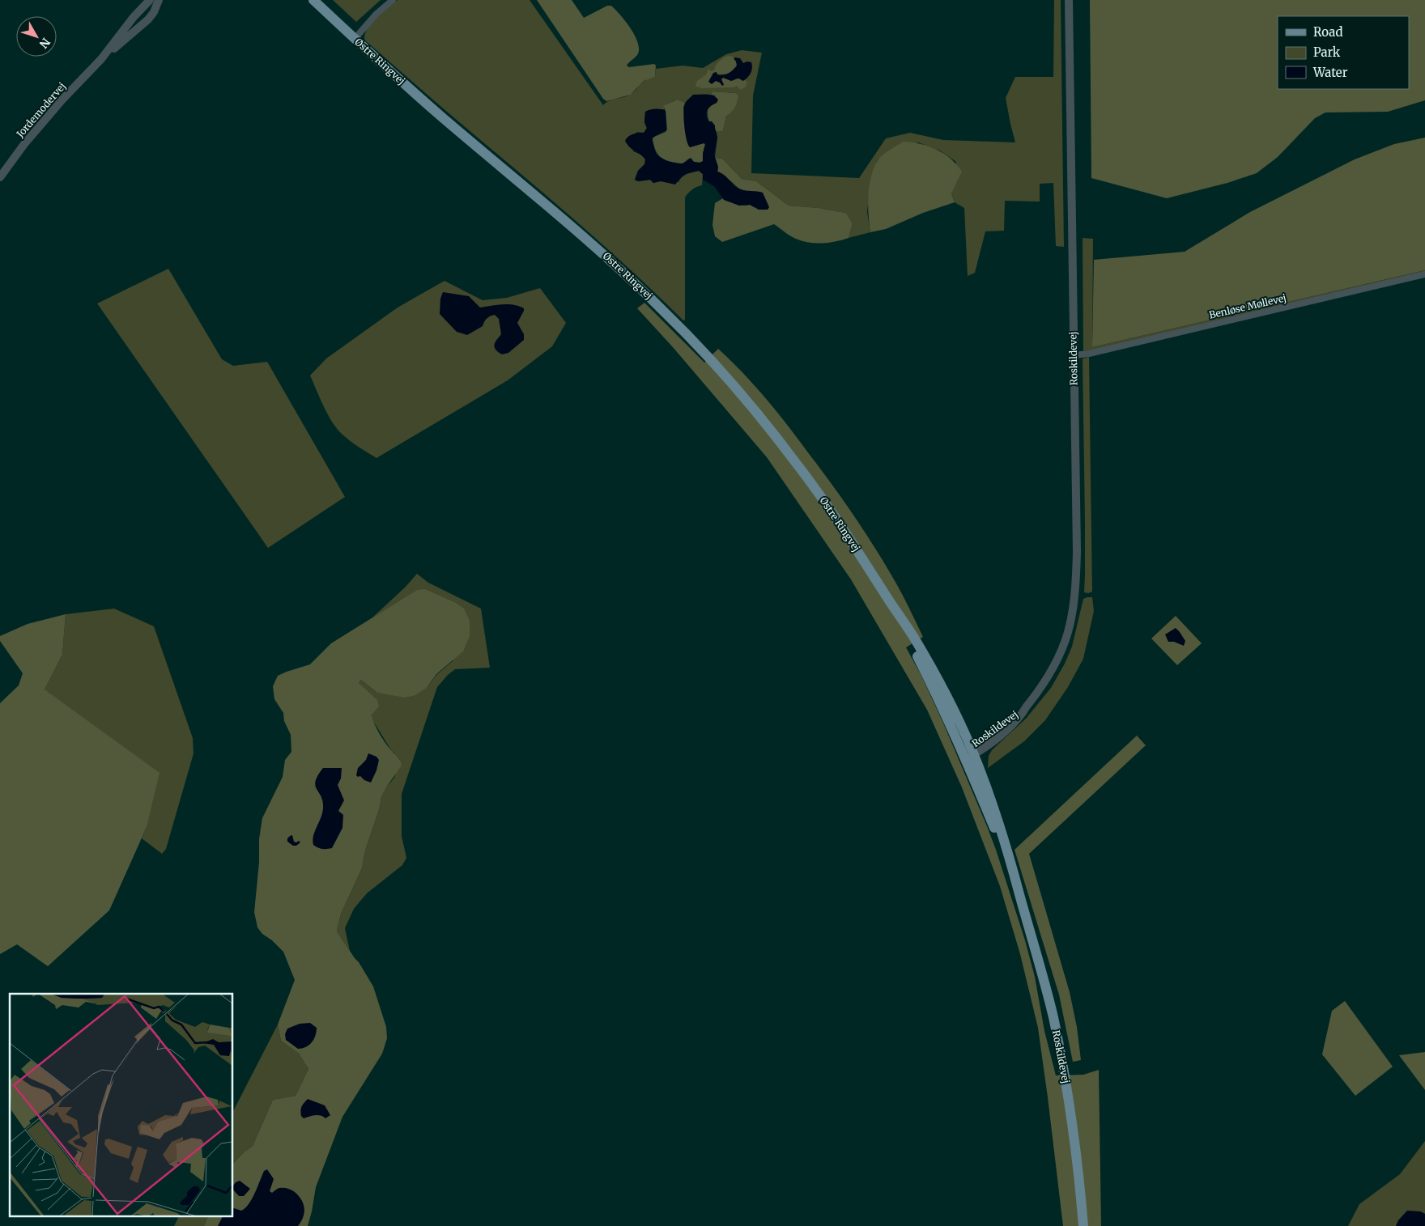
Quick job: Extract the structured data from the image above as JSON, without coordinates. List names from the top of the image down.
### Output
{
  "streets": {
    "main road": ["Østre Ringvej", "Roskildevej"],
    "street": ["Jordemodervej", "Benløse Møllevej"]
  },
  "crossings": [
    ["Østre Ringvej", "Roskildevej"],
    ["Benløse Møllevej", "Roskildevej"]
  ],
  "legend": ["Road", "Park", "Water"],
  "north": "bottom right"
}
